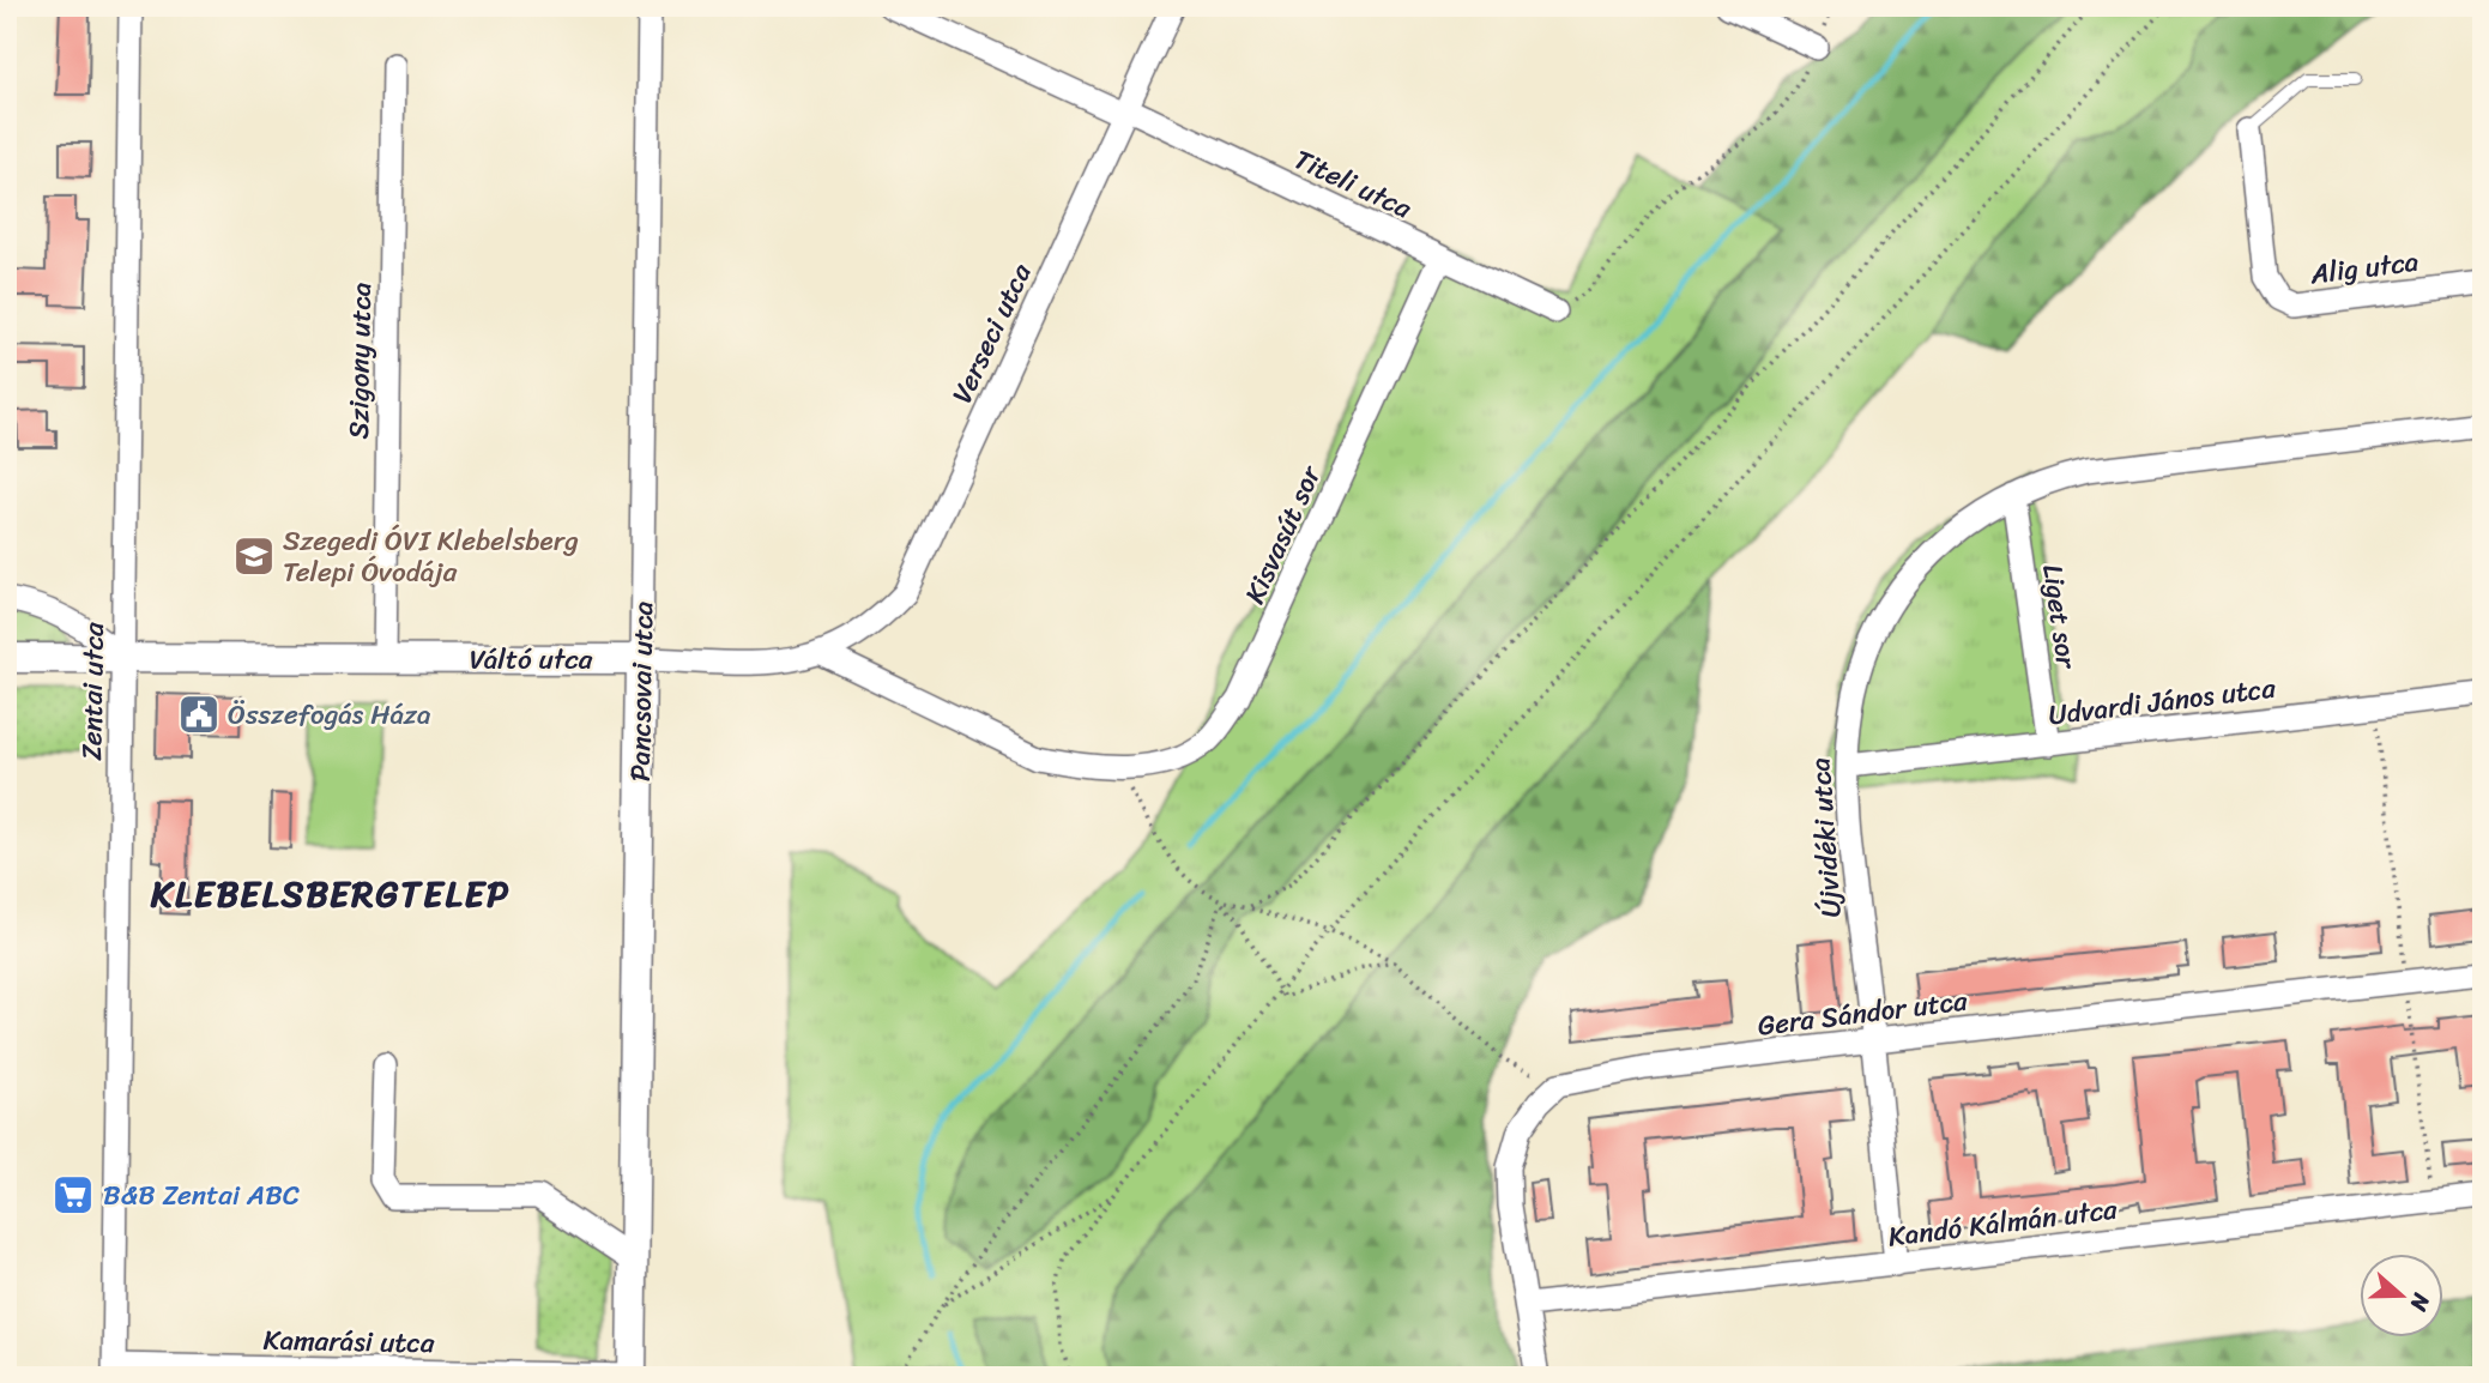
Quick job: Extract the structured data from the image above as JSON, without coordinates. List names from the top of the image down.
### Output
{
  "streets": {
    "street": [
      "Titeli utca",
      "Alig utca",
      "Verseci utca",
      "Szigony utca",
      "Kisvasút sor",
      "Liget sor",
      "Váltó utca",
      "Zentai utca",
      "Pancsovai utca",
      "Udvardi János utca",
      "Újvidéki utca",
      "Gera Sándor utca",
      "Kandó Kálmán utca",
      "Kamarási utca"
    ]
  },
  "crossings": [
    ["Titeli utca", "Verseci utca"],
    ["Titeli utca", "Kisvasút sor"],
    ["Verseci utca", "Váltó utca"],
    ["Szigony utca", "Váltó utca"],
    ["Liget sor", "Udvardi János utca"],
    ["Liget sor", "Újvidéki utca"],
    ["Váltó utca", "Zentai utca"],
    ["Váltó utca", "Pancsovai utca"],
    ["Zentai utca", "Kamarási utca"],
    ["Pancsovai utca", "Kamarási utca"],
    ["Udvardi János utca", "Újvidéki utca"],
    ["Újvidéki utca", "Gera Sándor utca"],
    ["Újvidéki utca", "Kandó Kálmán utca"]
  ],
  "districts": ["KLEBELSBERGTELEP"],
  "places": {
    "school or university": ["Szegedi ÓVI Klebelsberg Telepi Óvodája"],
    "public building": ["Összefogás Háza"],
    "supermarket": ["B&B Zentai ABC"]
  },
  "north": "right"
}
